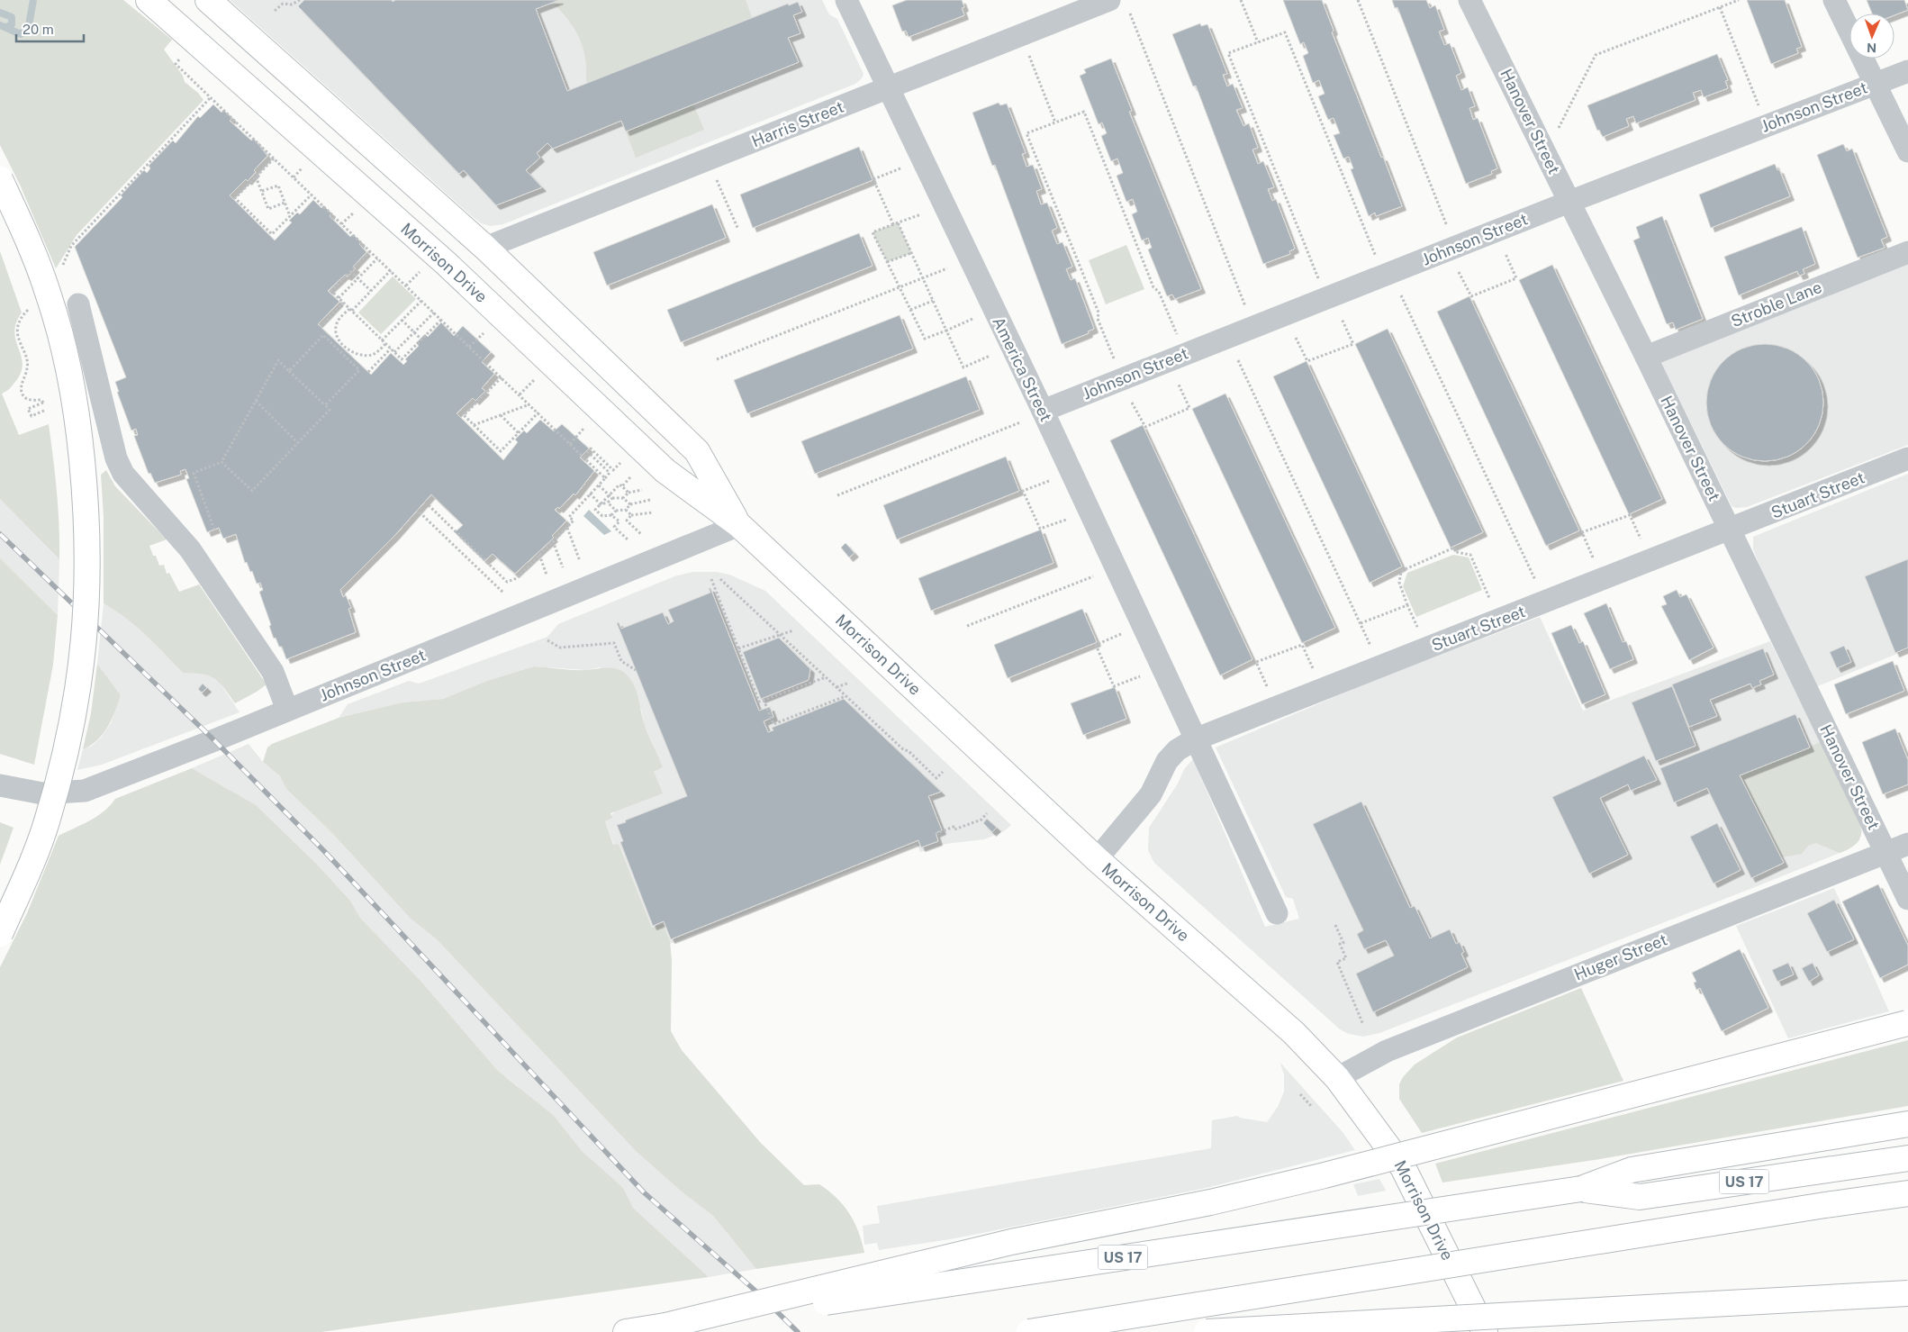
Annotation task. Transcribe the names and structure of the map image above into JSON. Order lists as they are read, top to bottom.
{
  "streets": {
    "main road": ["Morrison Drive", "US 17"],
    "street": [
      "Johnson Street",
      "Hanover Street",
      "Harris Street",
      "Stroble Lane",
      "America Street",
      "Stuart Street",
      "Huger Street"
    ]
  },
  "crossings": [
    ["Johnson Street", "Hanover Street"],
    ["Johnson Street", "Morrison Drive"],
    ["Johnson Street", "America Street"],
    ["Hanover Street", "Stroble Lane"],
    ["Hanover Street", "Stuart Street"],
    ["Hanover Street", "Huger Street"],
    ["Harris Street", "Morrison Drive"],
    ["Harris Street", "America Street"],
    ["Morrison Drive", "Stuart Street"],
    ["Morrison Drive", "Huger Street"],
    ["America Street", "Stuart Street"]
  ],
  "scale_bar": "20 m",
  "north": "bottom"
}
